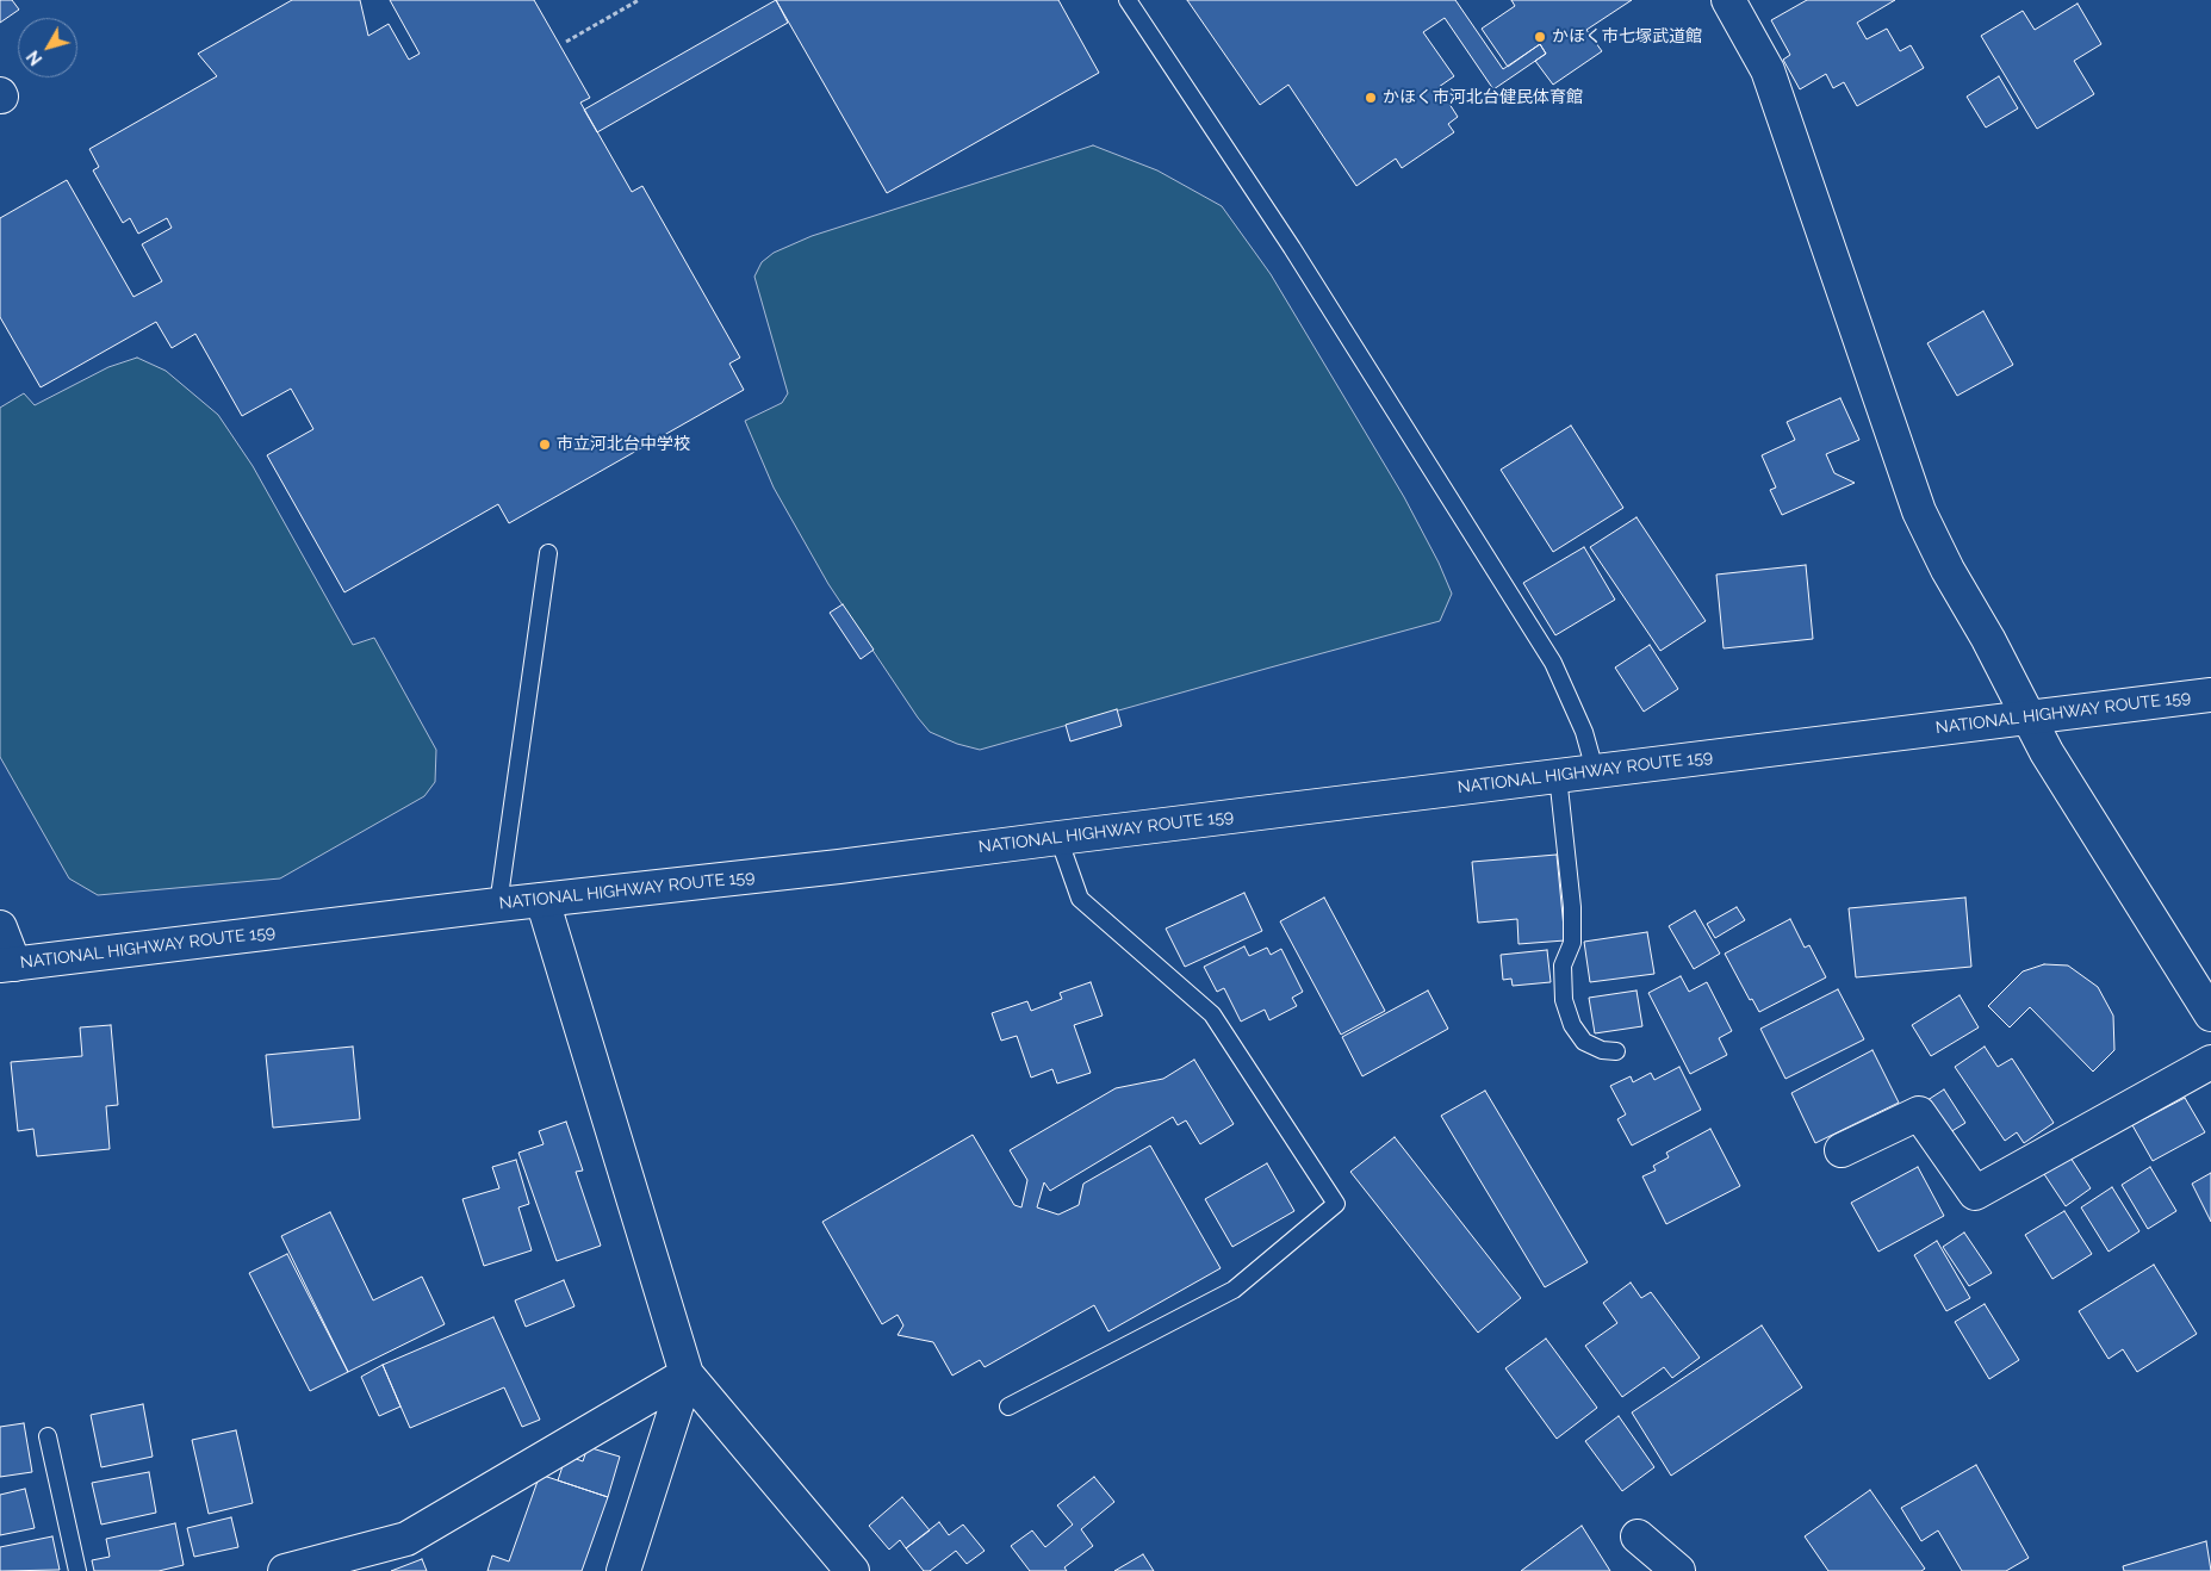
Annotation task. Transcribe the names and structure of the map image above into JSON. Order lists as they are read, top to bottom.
{
  "streets": {
    "main road": ["NATIONAL HIGHWAY ROUTE 159"]
  },
  "places": ["かほく市七塚武道館", "かほく市河北台健民体育館", "市立河北台中学校"],
  "north": "bottom left"
}
